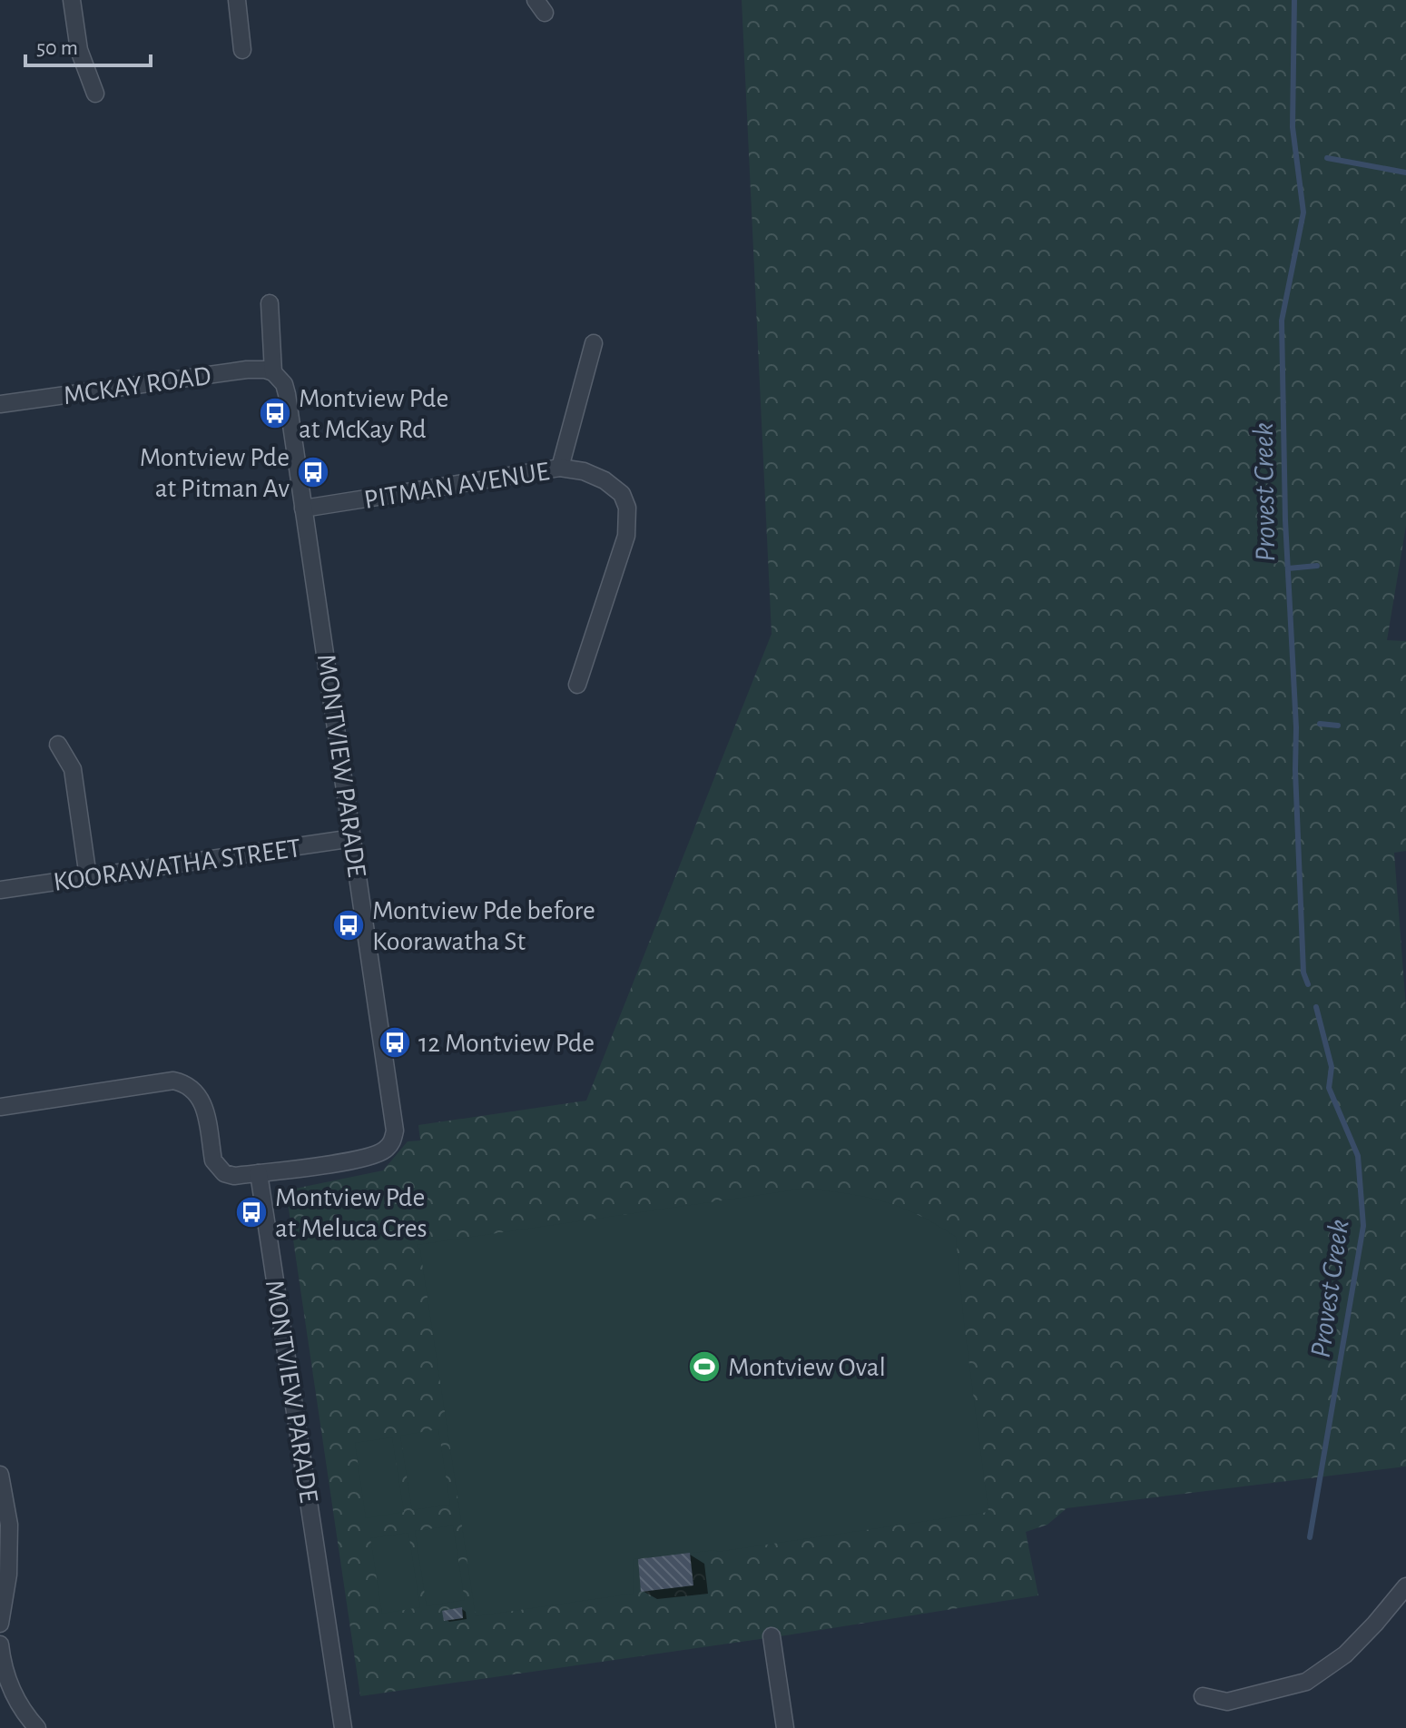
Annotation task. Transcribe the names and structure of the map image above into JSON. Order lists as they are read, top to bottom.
{
  "streets": {
    "street": [
      "MCKAY ROAD",
      "PITMAN AVENUE",
      "MONTVIEW PARADE",
      "KOORAWATHA STREET"
    ]
  },
  "crossings": [
    ["MCKAY ROAD", "MONTVIEW PARADE"],
    ["PITMAN AVENUE", "MONTVIEW PARADE"],
    ["MONTVIEW PARADE", "KOORAWATHA STREET"]
  ],
  "water": ["Provest Creek"],
  "places": {
    "bus stop": [
      "Montview Pde at McKay Rd",
      "Montview Pde at Pitman Av",
      "Montview Pde before Koorawatha St",
      "12 Montview Pde",
      "Montview Pde at Meluca Cres"
    ],
    "sports": ["Montview Oval"]
  },
  "scale_bar": "50 m"
}
